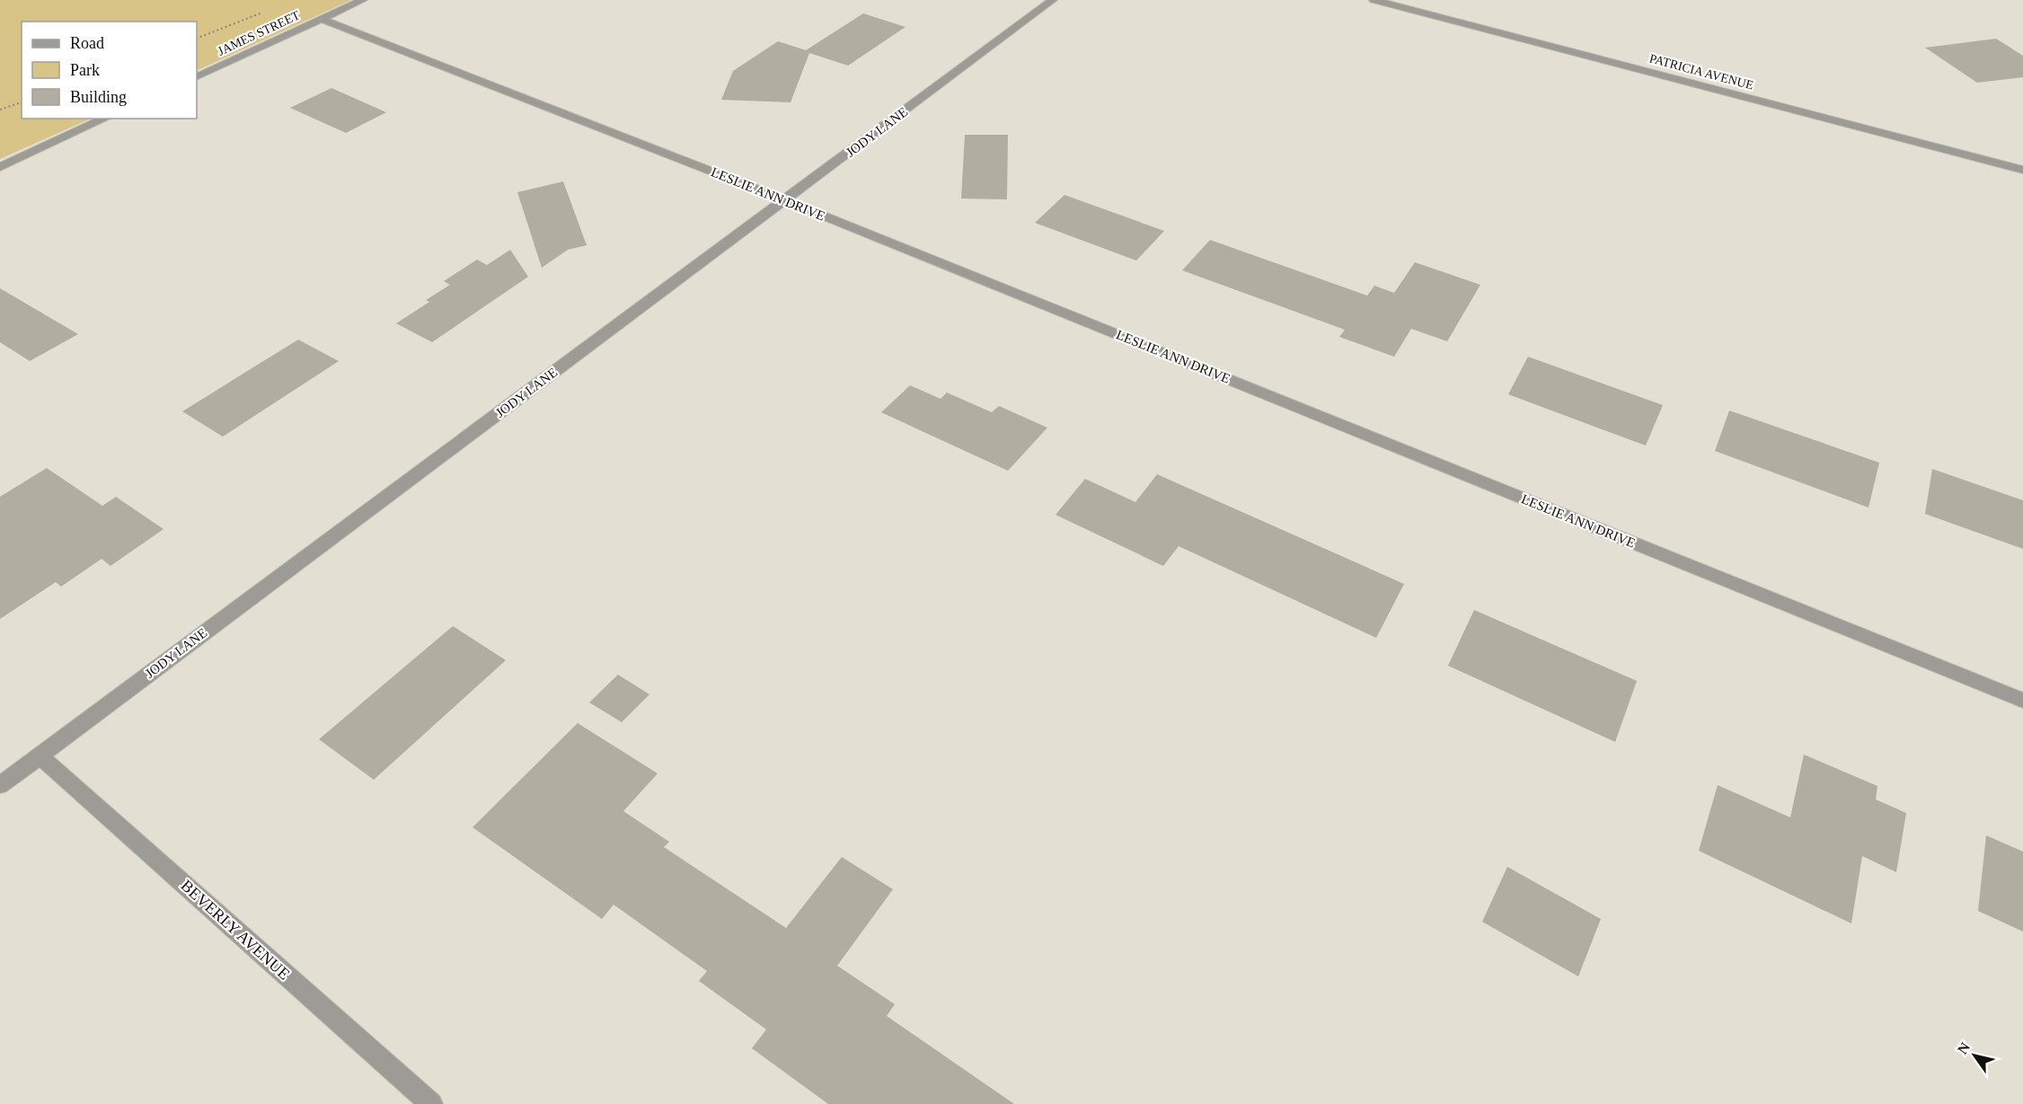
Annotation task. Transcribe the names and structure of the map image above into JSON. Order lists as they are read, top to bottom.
{
  "streets": {
    "street": [
      "JAMES STREET",
      "PATRICIA AVENUE",
      "JODY LANE",
      "LESLIE ANN DRIVE",
      "BEVERLY AVENUE"
    ]
  },
  "crossings": [
    ["JAMES STREET", "LESLIE ANN DRIVE"],
    ["JODY LANE", "LESLIE ANN DRIVE"],
    ["JODY LANE", "BEVERLY AVENUE"]
  ],
  "legend": ["Road", "Park", "Building"],
  "north": "top left"
}
